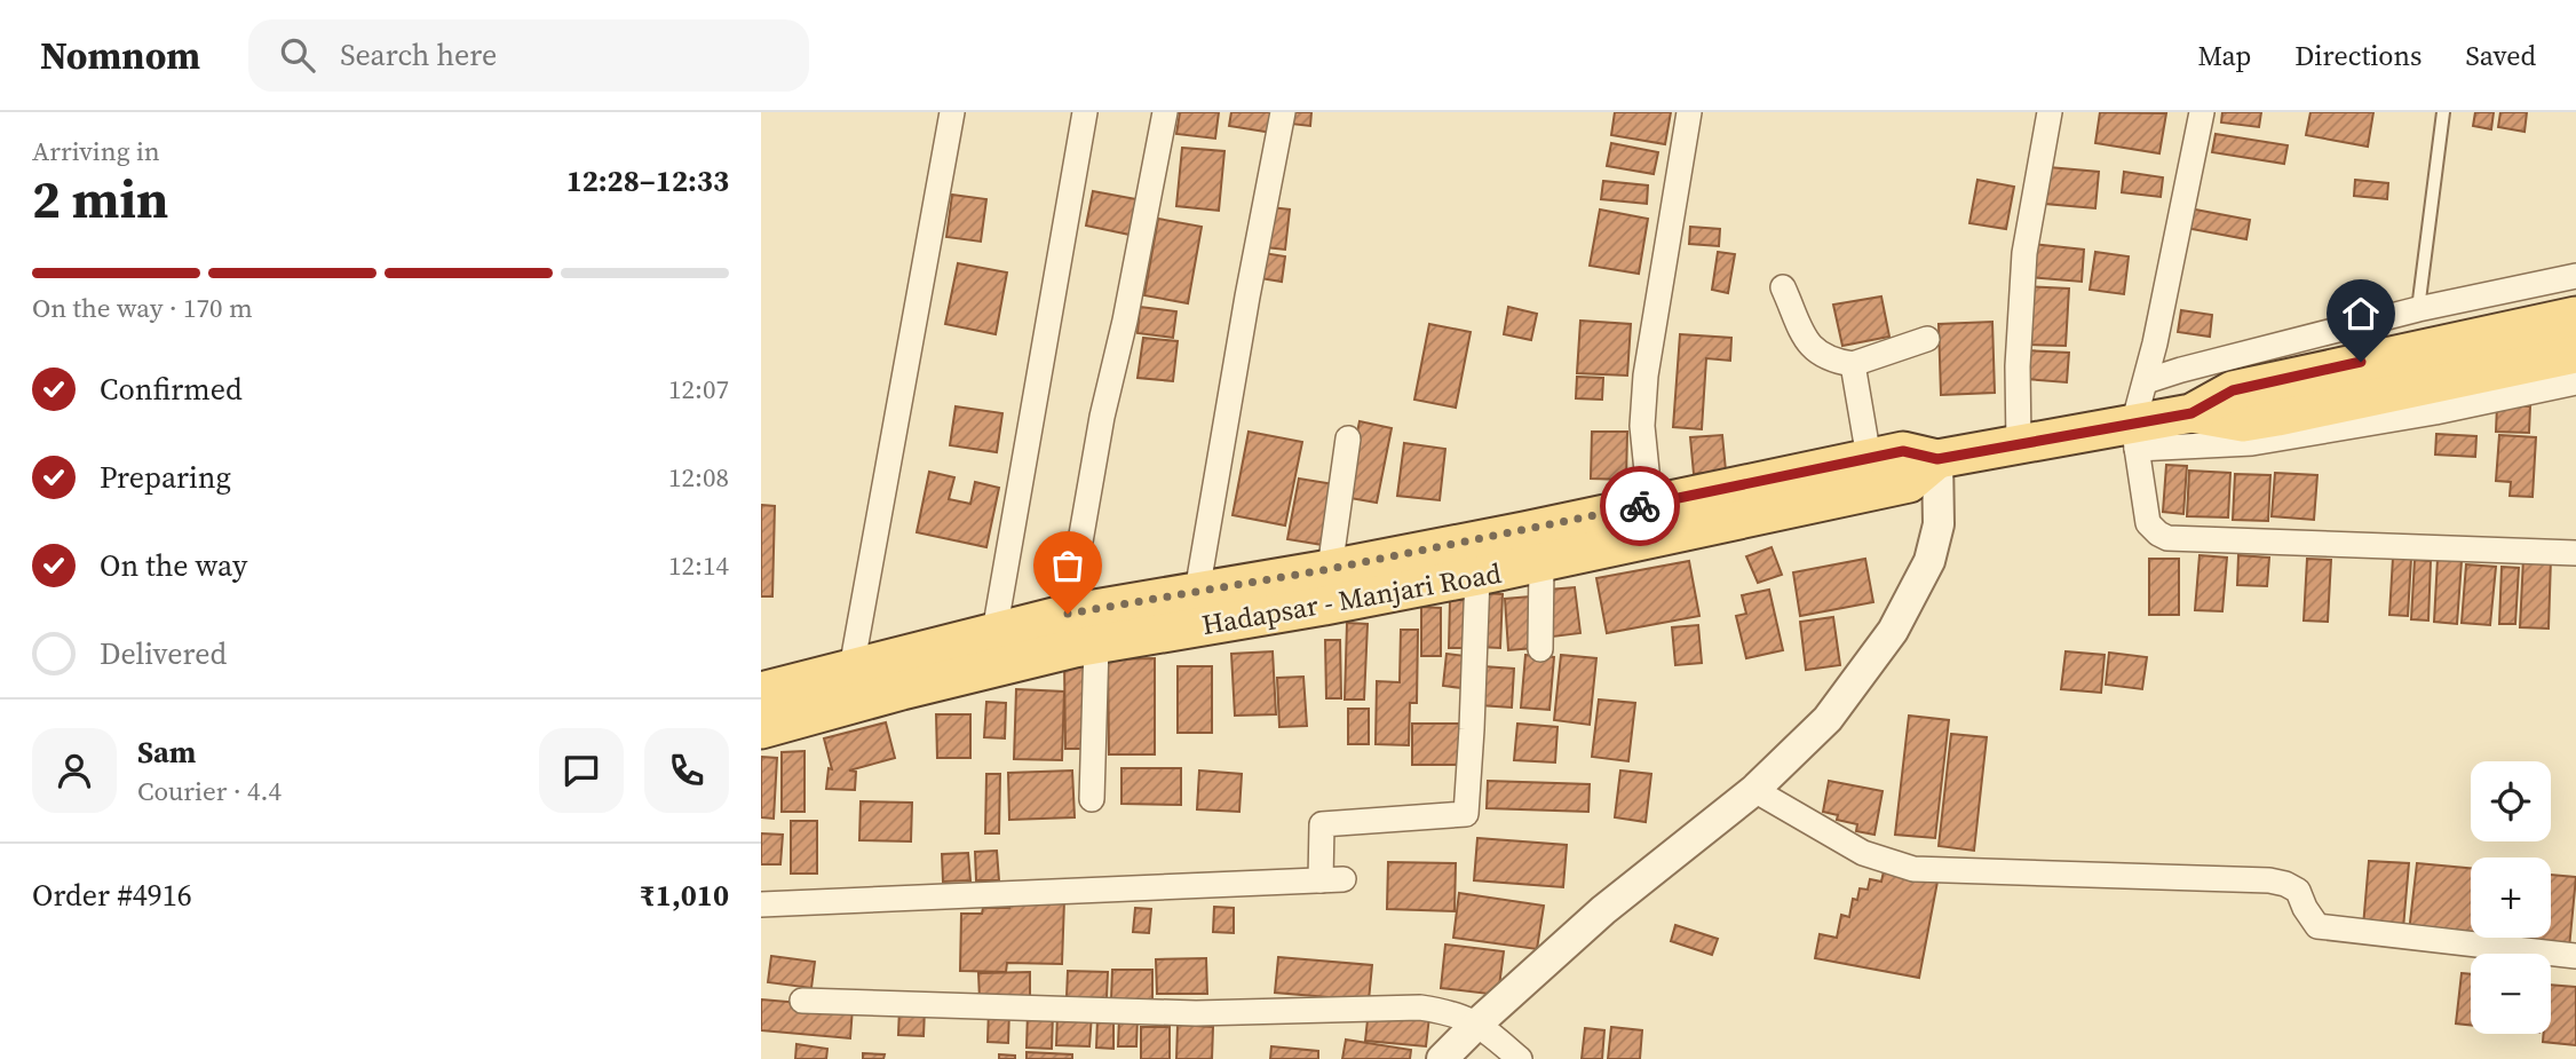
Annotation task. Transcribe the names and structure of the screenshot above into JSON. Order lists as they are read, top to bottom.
{
  "streets": {
    "main road": ["Hadapsar - Manjari Road"]
  },
  "page": {
    "header": "Nomnom",
    "search": "Search here",
    "nav": ["Map", "Directions", "Saved"],
    "heading": ["2 min", "Arriving in", "12:28–12:33"],
    "panel": [
      "Sam",
      "Courier · 4.4",
      "Order #4916",
      "₹1,010"
    ],
    "bar": "On the way · 170 m",
    "list": [
      ["Confirmed", "12:07"],
      ["Preparing", "12:08"],
      ["On the way", "12:14"],
      "Delivered"
    ],
    "map_buttons": ["+", "−"]
  }
}
